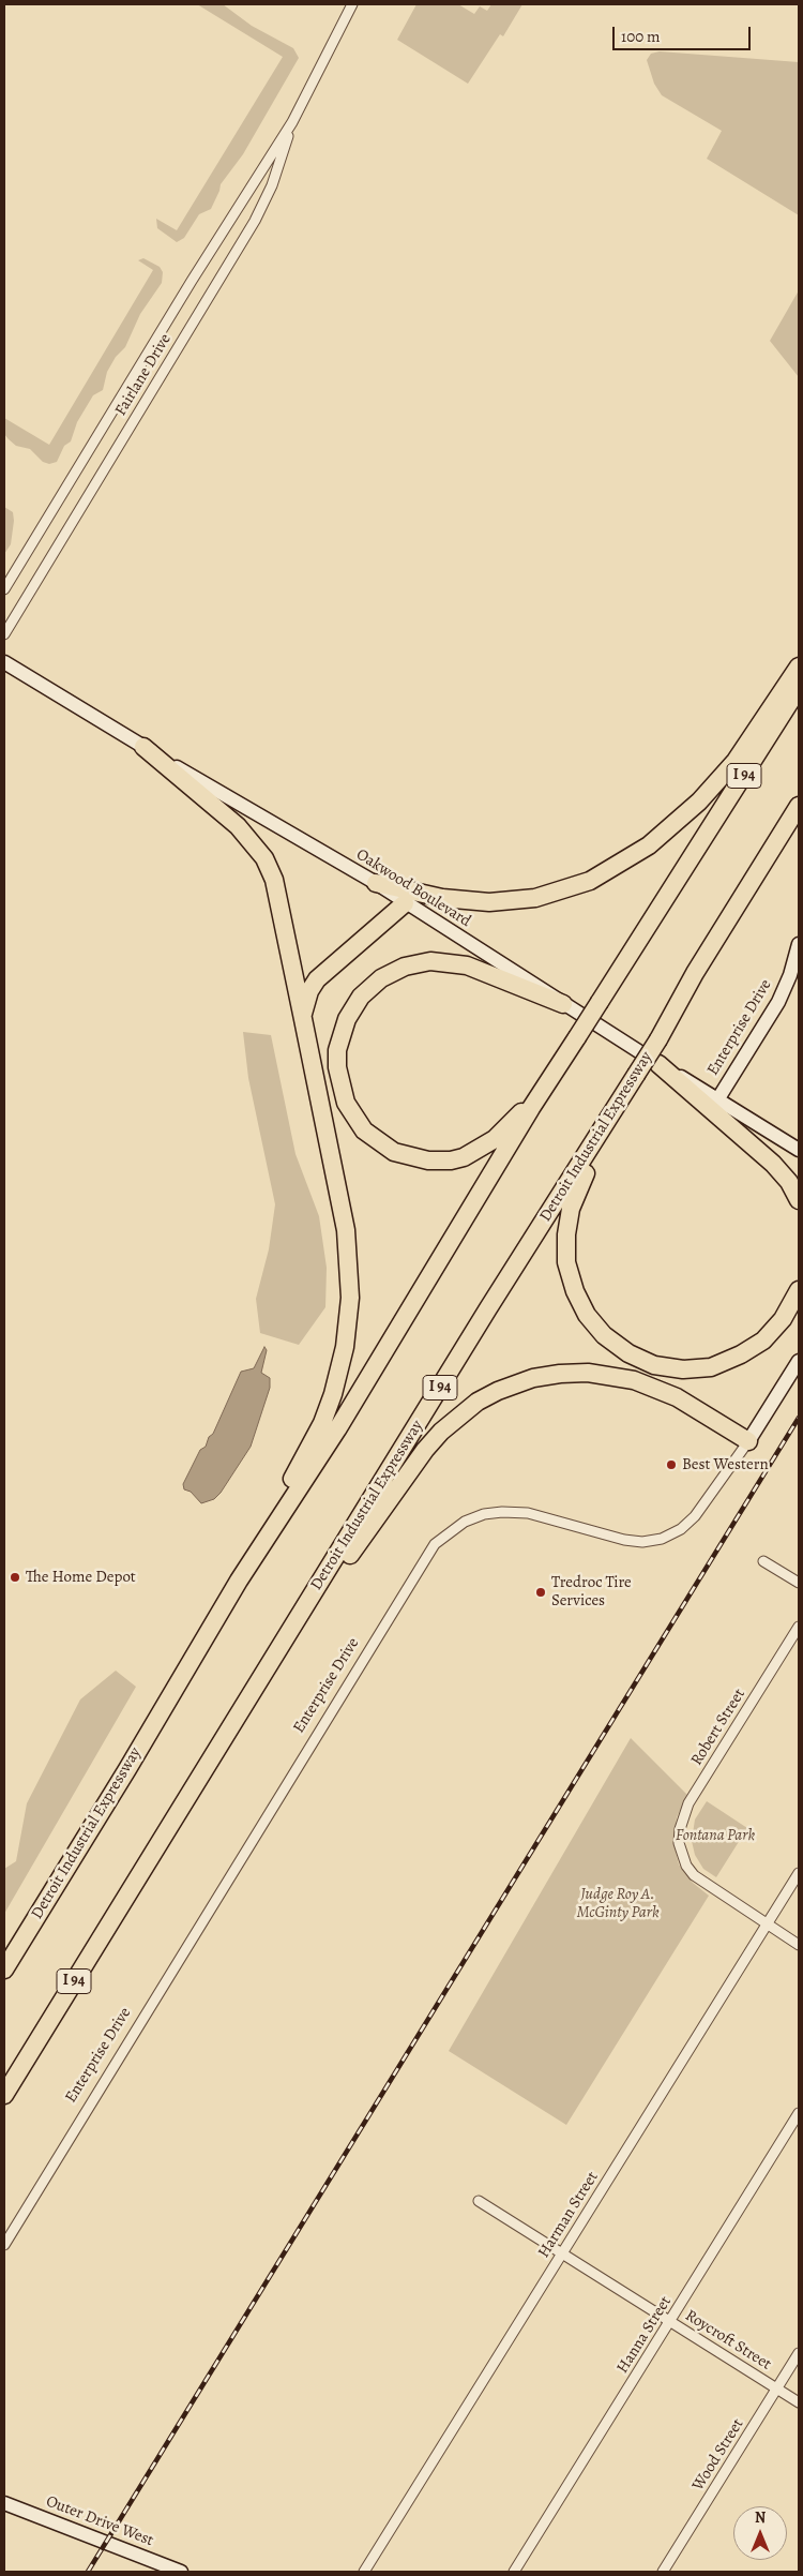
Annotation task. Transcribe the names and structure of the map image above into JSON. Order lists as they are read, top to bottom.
{
  "streets": {
    "highway": ["I 94", "Detroit Industrial Expressway"],
    "main road": ["Oakwood Boulevard", "Enterprise Drive", "Outer Drive West"],
    "street": [
      "Fairlane Drive",
      "Robert Street",
      "Harman Street",
      "Hanna Street",
      "Roycroft Street",
      "Wood Street"
    ]
  },
  "crossings": [
    ["Oakwood Boulevard", "Enterprise Drive"],
    ["Robert Street", "Harman Street"],
    ["Harman Street", "Roycroft Street"],
    ["Hanna Street", "Roycroft Street"],
    ["Roycroft Street", "Wood Street"]
  ],
  "parks": ["Fontana Park", "Judge Roy A. McGinty Park"],
  "places": ["Best Western", "The Home Depot", "Tredroc Tire Services"],
  "scale_bar": "100 m",
  "north": "top"
}
